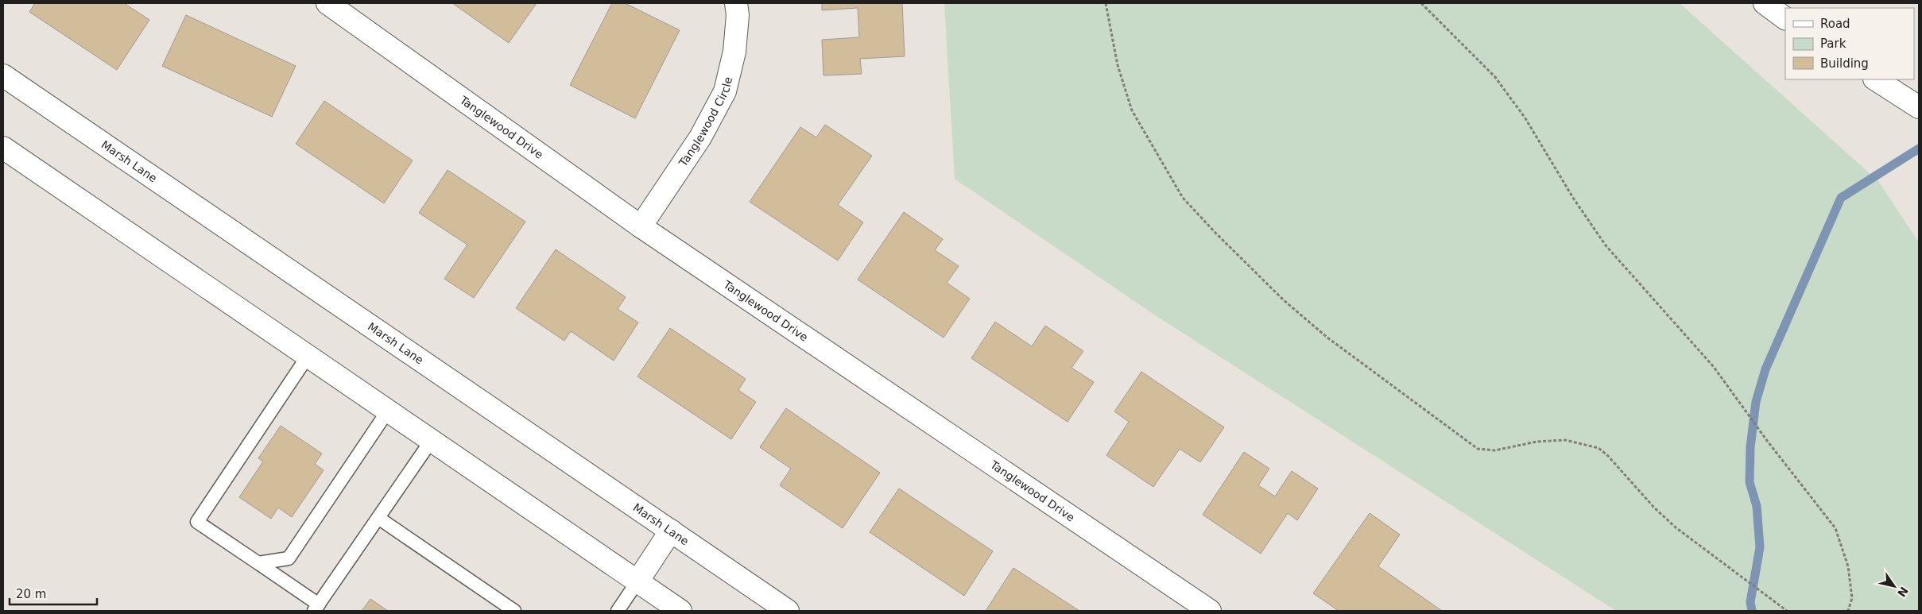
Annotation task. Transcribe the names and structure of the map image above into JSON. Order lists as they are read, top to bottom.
{
  "streets": {
    "main road": ["Tanglewood Circle", "Tanglewood Drive", "Marsh Lane"]
  },
  "crossings": [
    ["Tanglewood Circle", "Tanglewood Drive"]
  ],
  "legend": ["Road", "Park", "Building"],
  "scale_bar": "20 m",
  "north": "bottom right"
}
